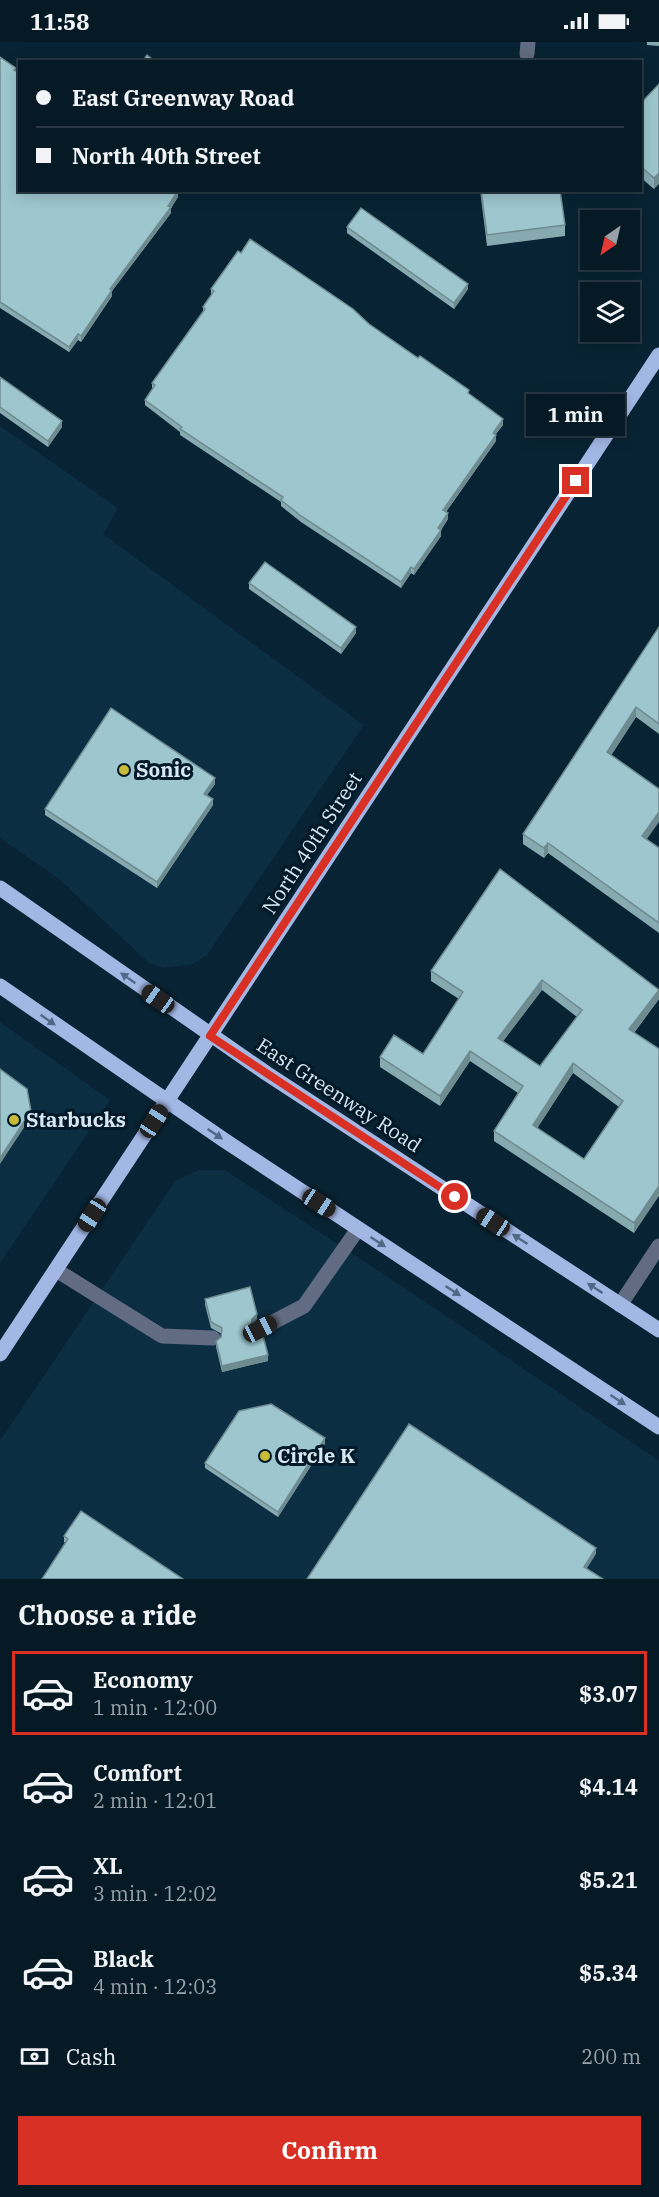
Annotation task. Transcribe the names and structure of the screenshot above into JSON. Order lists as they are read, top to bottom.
{
  "streets": {
    "main road": ["North 40th Street", "East Greenway Road"]
  },
  "crossings": [
    ["North 40th Street", "East Greenway Road"]
  ],
  "places": ["Sonic", "Starbucks", "Circle K"],
  "north": "bottom left",
  "page": {
    "status": "11:58",
    "banner": ["East Greenway Road", "North 40th Street"],
    "bubble": "1 min",
    "heading": "Choose a ride",
    "list": [
      {
        "name": "Economy",
        "note": "1 min · 12:00",
        "value": "$3.07"
      },
      {
        "name": "Comfort",
        "note": "2 min · 12:01",
        "value": "$4.14"
      },
      {
        "name": "XL",
        "note": "3 min · 12:02",
        "value": "$5.21"
      },
      {
        "name": "Black",
        "note": "4 min · 12:03",
        "value": "$5.34"
      }
    ],
    "pay": ["Cash", "200 m"],
    "buttons": "Confirm"
  }
}
